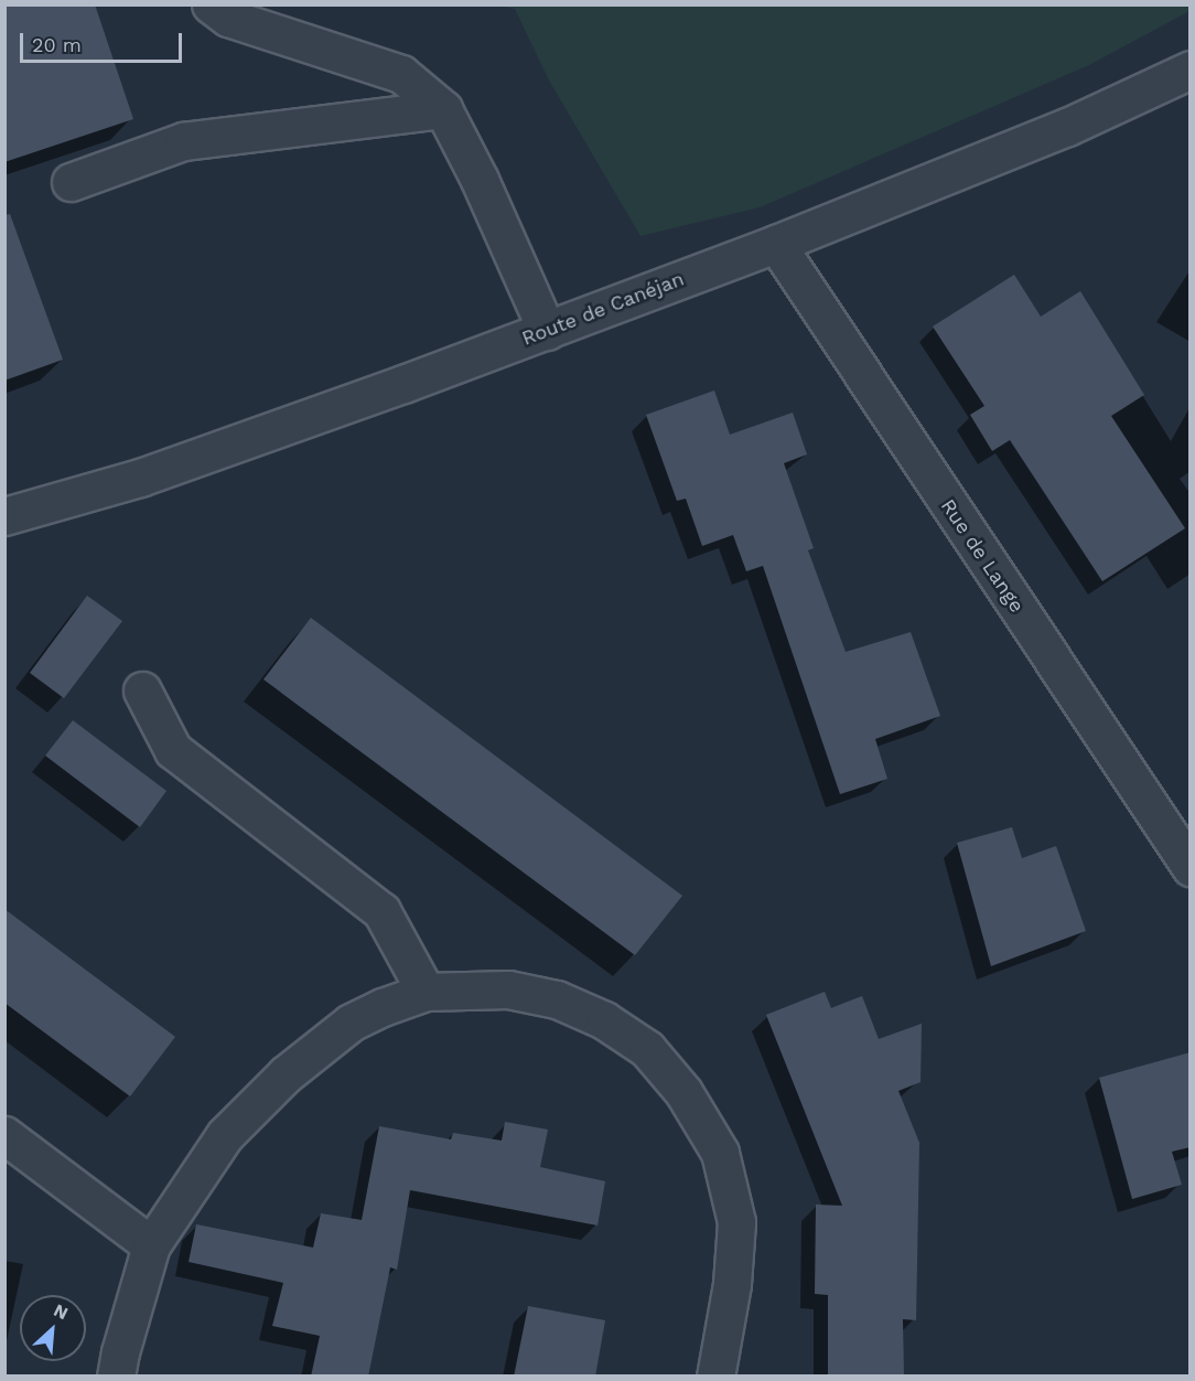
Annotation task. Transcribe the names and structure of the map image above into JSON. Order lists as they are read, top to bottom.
{
  "streets": {
    "street": ["Route de Canéjan", "Rue de Lange"]
  },
  "crossings": [
    ["Route de Canéjan", "Rue de Lange"]
  ],
  "scale_bar": "20 m",
  "north": "top right"
}
